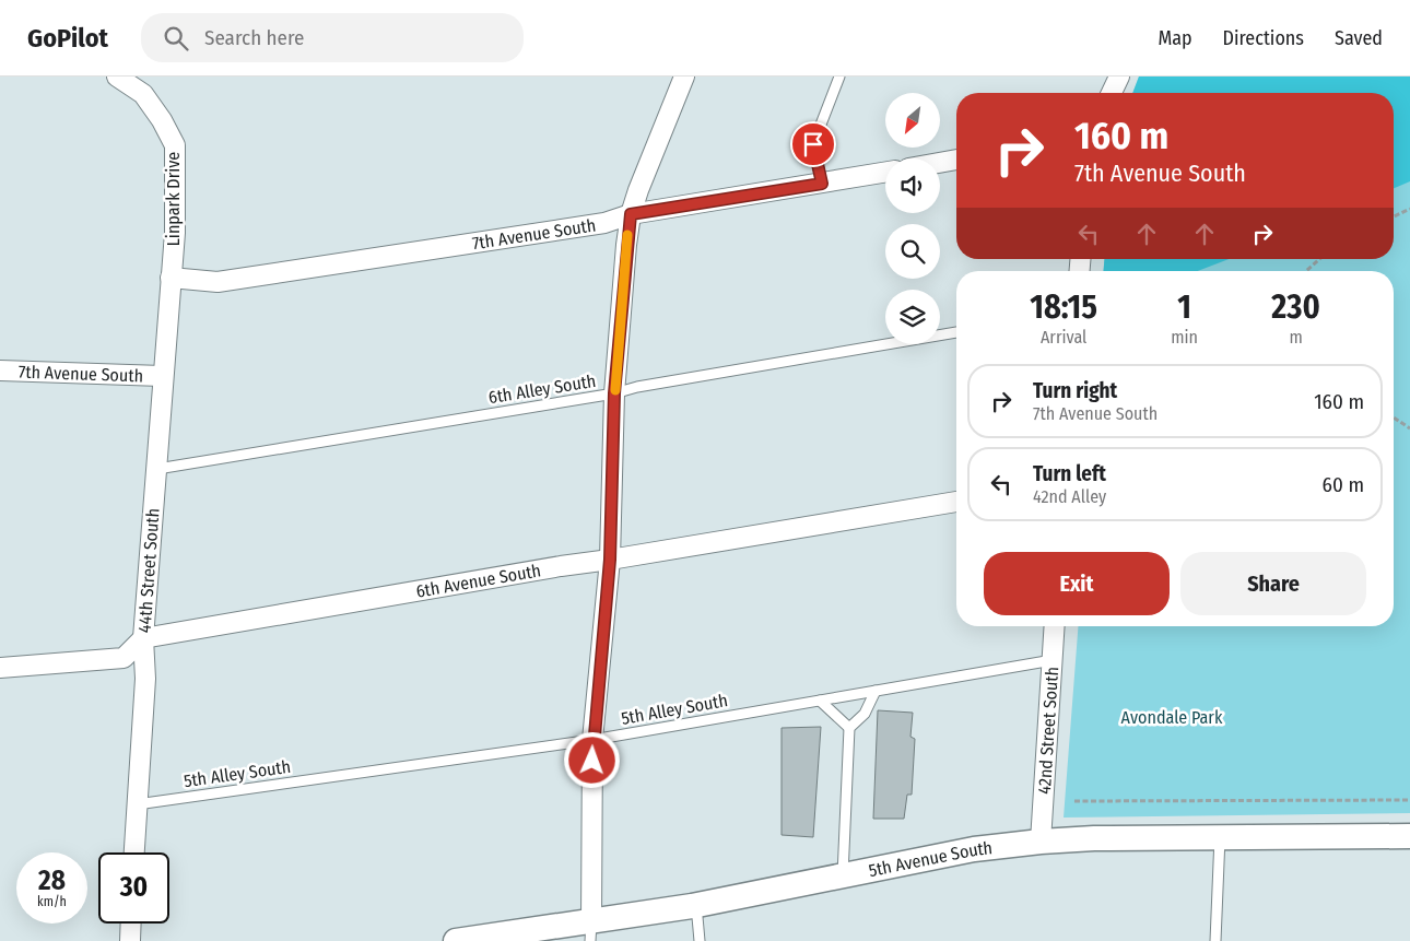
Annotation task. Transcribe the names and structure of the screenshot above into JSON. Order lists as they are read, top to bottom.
{
  "streets": {
    "street": [
      "Linpark Drive",
      "7th Avenue South",
      "44th Street South",
      "6th Avenue South",
      "42nd Street South",
      "5th Avenue South"
    ],
    "lane": ["6th Alley South", "5th Alley South"]
  },
  "crossings": [
    ["Linpark Drive", "7th Avenue South"],
    ["Linpark Drive", "44th Street South"],
    ["7th Avenue South", "44th Street South"],
    ["6th Alley South", "44th Street South"],
    ["44th Street South", "6th Avenue South"],
    ["44th Street South", "5th Alley South"],
    ["5th Alley South", "42nd Street South"],
    ["42nd Street South", "5th Avenue South"]
  ],
  "parks": ["Avondale Park"],
  "north": "bottom left",
  "page": {
    "header": "GoPilot",
    "search": "Search here",
    "nav": ["Map", "Directions", "Saved"],
    "turn": ["160 m", "7th Avenue South"],
    "eta": [
      "18:15",
      "Arrival",
      "1",
      "min",
      "230",
      "m"
    ],
    "list": [
      {
        "name": "Turn right",
        "note": "7th Avenue South",
        "value": "160 m"
      },
      {
        "name": "Turn left",
        "note": "42nd Alley",
        "value": "60 m"
      }
    ],
    "buttons": ["Exit", "Share"],
    "speed": "28 km/h",
    "limit": "30"
  }
}
